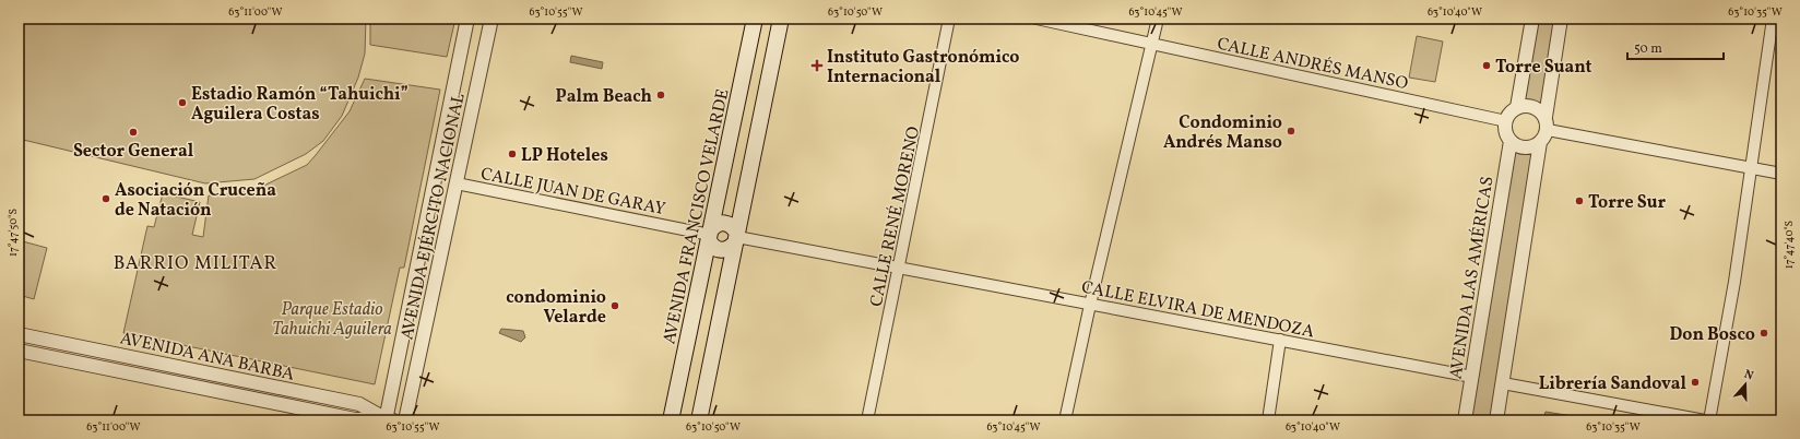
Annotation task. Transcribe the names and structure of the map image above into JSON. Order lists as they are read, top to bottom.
{
  "streets": {
    "main road": ["AVENIDA FRANCISCO VELARDE"],
    "street": [
      "CALLE ANDRÉS MANSO",
      "CALLE JUAN DE GARAY",
      "AVENIDA EJÉRCITO NACIONAL",
      "CALLE RENÉ MORENO",
      "AVENIDA LAS AMÉRICAS",
      "CALLE ELVIRA DE MENDOZA",
      "AVENIDA ANA BARBA"
    ]
  },
  "crossings": [
    ["CALLE ANDRÉS MANSO", "AVENIDA LAS AMÉRICAS"],
    ["CALLE JUAN DE GARAY", "AVENIDA EJÉRCITO NACIONAL"],
    ["CALLE JUAN DE GARAY", "AVENIDA FRANCISCO VELARDE"],
    ["CALLE JUAN DE GARAY", "CALLE ELVIRA DE MENDOZA"],
    ["AVENIDA EJÉRCITO NACIONAL", "AVENIDA ANA BARBA"],
    ["AVENIDA FRANCISCO VELARDE", "CALLE ELVIRA DE MENDOZA"],
    ["CALLE RENÉ MORENO", "CALLE ELVIRA DE MENDOZA"],
    ["AVENIDA LAS AMÉRICAS", "CALLE ELVIRA DE MENDOZA"]
  ],
  "districts": ["BARRIO MILITAR"],
  "parks": ["Parque Estadio Tahuichi Aguilera"],
  "places": {
    "health": ["Instituto Gastronómico Internacional"],
    "other": [
      "Torre Suant",
      "Palm Beach",
      "Estadio Ramón “Tahuichi” Aguilera Costas",
      "Condominio Andrés Manso",
      "Sector General",
      "LP Hoteles",
      "Asociación Cruceña de Natación",
      "Torre Sur",
      "condominio Velarde",
      "Don Bosco",
      "Librería Sandoval"
    ]
  },
  "scale_bar": "50 m",
  "north": "top",
  "coordinates": [
    "63°11'00\"W",
    "63°10'55\"W",
    "63°10'50\"W",
    "63°10'45\"W",
    "63°10'40\"W",
    "63°10'35\"W",
    "17°47'50\"S",
    "17°47'40\"S"
  ]
}
